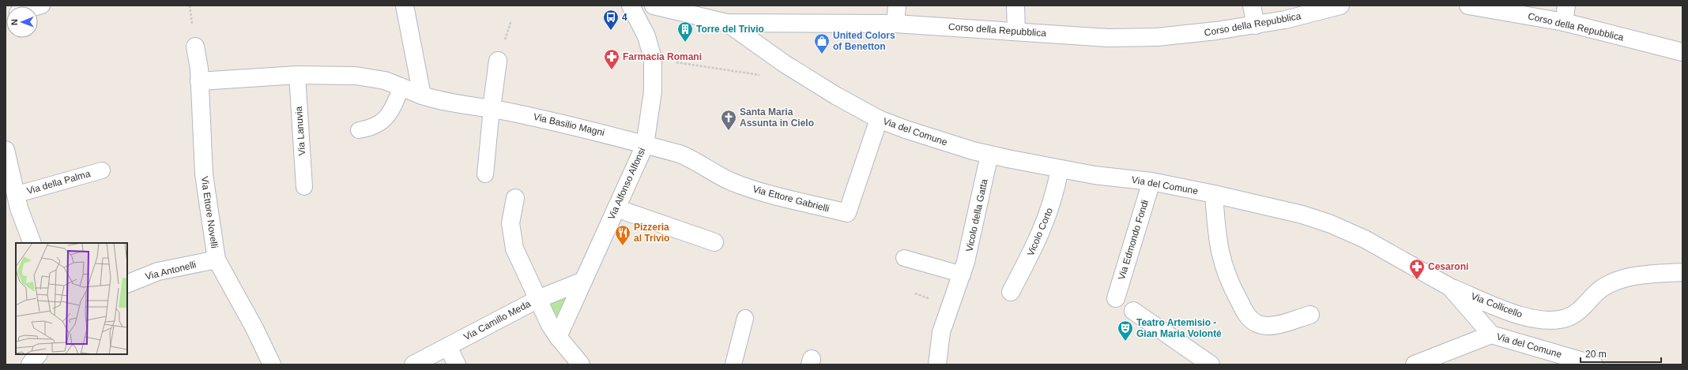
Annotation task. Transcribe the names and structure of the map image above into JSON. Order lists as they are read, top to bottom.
{
  "streets": {
    "street": [
      "Corso della Repubblica",
      "Via Basilio Magni",
      "Via del Comune",
      "Via della Palma",
      "Via Alfonso Alfonsi",
      "Via Ettore Gabrielli",
      "Via Ettore Novelli",
      "Vicolo della Gatta",
      "Vicolo Corto",
      "Via Edmondo Fondi",
      "Via Antonelli",
      "Via Collicello",
      "Via Camillo Meda"
    ],
    "lane": ["Via Lanuvia"]
  },
  "crossings": [
    ["Corso della Repubblica", "Via del Comune"],
    ["Via Basilio Magni", "Via Lanuvia"],
    ["Via Basilio Magni", "Via Alfonso Alfonsi"],
    ["Via Basilio Magni", "Via Ettore Gabrielli"],
    ["Via del Comune", "Via Ettore Gabrielli"],
    ["Via del Comune", "Vicolo della Gatta"],
    ["Via del Comune", "Vicolo Corto"],
    ["Via del Comune", "Via Edmondo Fondi"],
    ["Via del Comune", "Via Collicello"],
    ["Via Alfonso Alfonsi", "Via Ettore Gabrielli"],
    ["Via Alfonso Alfonsi", "Via Camillo Meda"],
    ["Via Ettore Novelli", "Via Antonelli"]
  ],
  "places": {
    "bus stop": ["4"],
    "building": ["Torre del Trivio"],
    "shop": ["United Colors of Benetton"],
    "pharmacy": ["Farmacia Romani", "Cesaroni"],
    "church": ["Santa Maria Assunta in Cielo"],
    "restaurant": ["Pizzeria al Trivio"],
    "theatre": ["Teatro Artemisio - Gian Maria Volonté"]
  },
  "scale_bar": "20 m",
  "north": "left"
}
